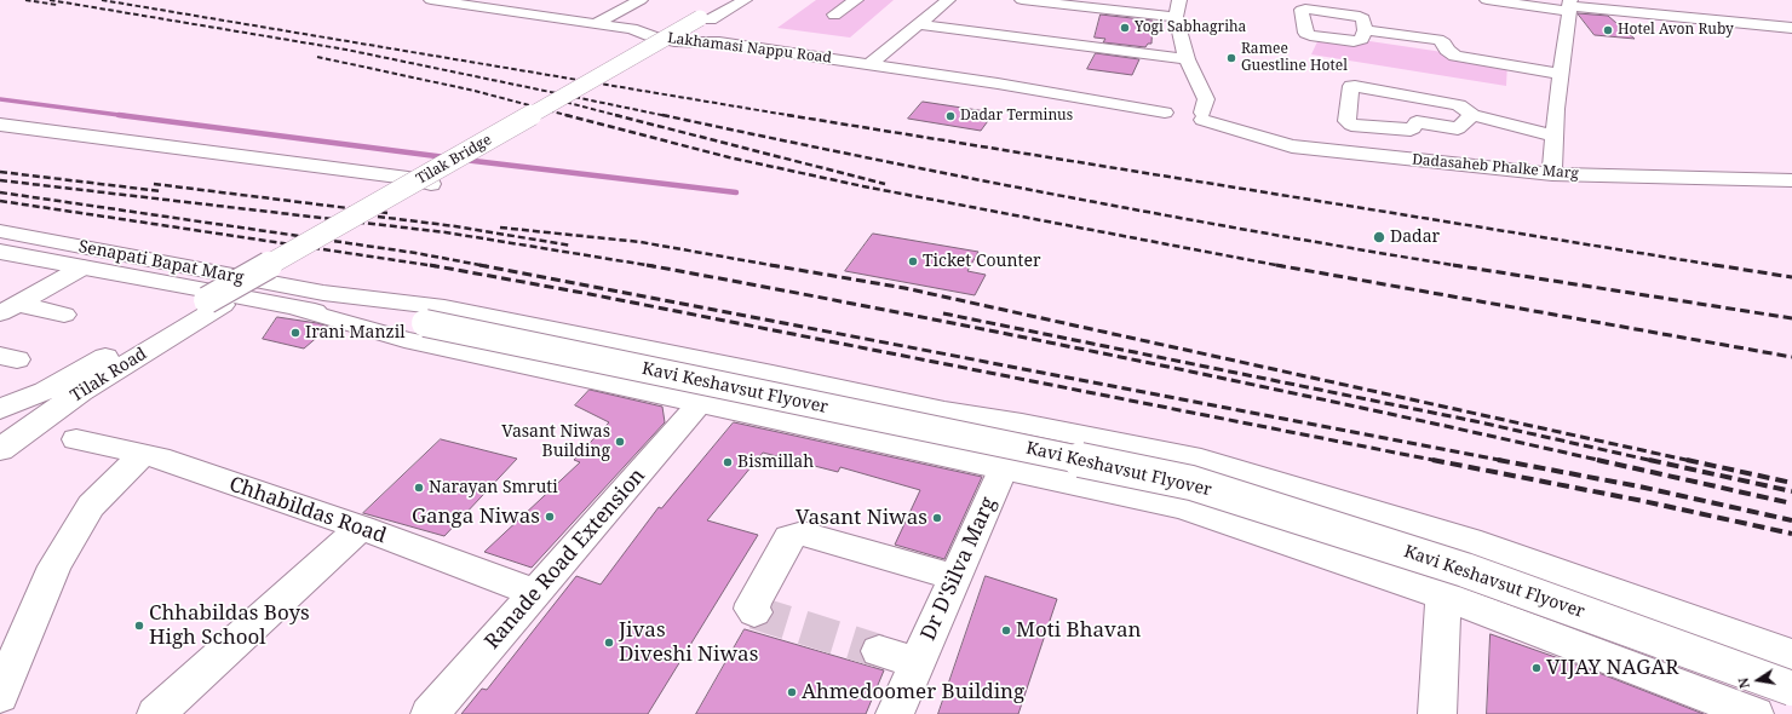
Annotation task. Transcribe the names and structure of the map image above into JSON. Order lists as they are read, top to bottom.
{
  "streets": {
    "street": [
      "Lakhamasi Nappu Road",
      "Tilak Bridge",
      "Dadasaheb Phalke Marg",
      "Senapati Bapat Marg",
      "Tilak Road",
      "Kavi Keshavsut Flyover",
      "Chhabildas Road",
      "Ranade Road Extension",
      "Dr D'Silva Marg"
    ]
  },
  "crossings": [
    ["Lakhamasi Nappu Road", "Dadasaheb Phalke Marg"],
    ["Tilak Bridge", "Tilak Road"],
    ["Senapati Bapat Marg", "Kavi Keshavsut Flyover"],
    ["Chhabildas Road", "Ranade Road Extension"]
  ],
  "places": [
    "Yogi Sabhagriha",
    "Hotel Avon Ruby",
    "Ramee Guestline Hotel",
    "Dadar Terminus",
    "Dadar",
    "Ticket Counter",
    "Irani Manzil",
    "Vasant Niwas Building",
    "Bismillah",
    "Narayan Smruti",
    "Ganga Niwas",
    "Vasant Niwas",
    "Chhabildas Boys High School",
    "Moti Bhavan",
    "Jivas Diveshi Niwas",
    "VIJAY NAGAR",
    "Ahmedoomer Building"
  ],
  "north": "left"
}
